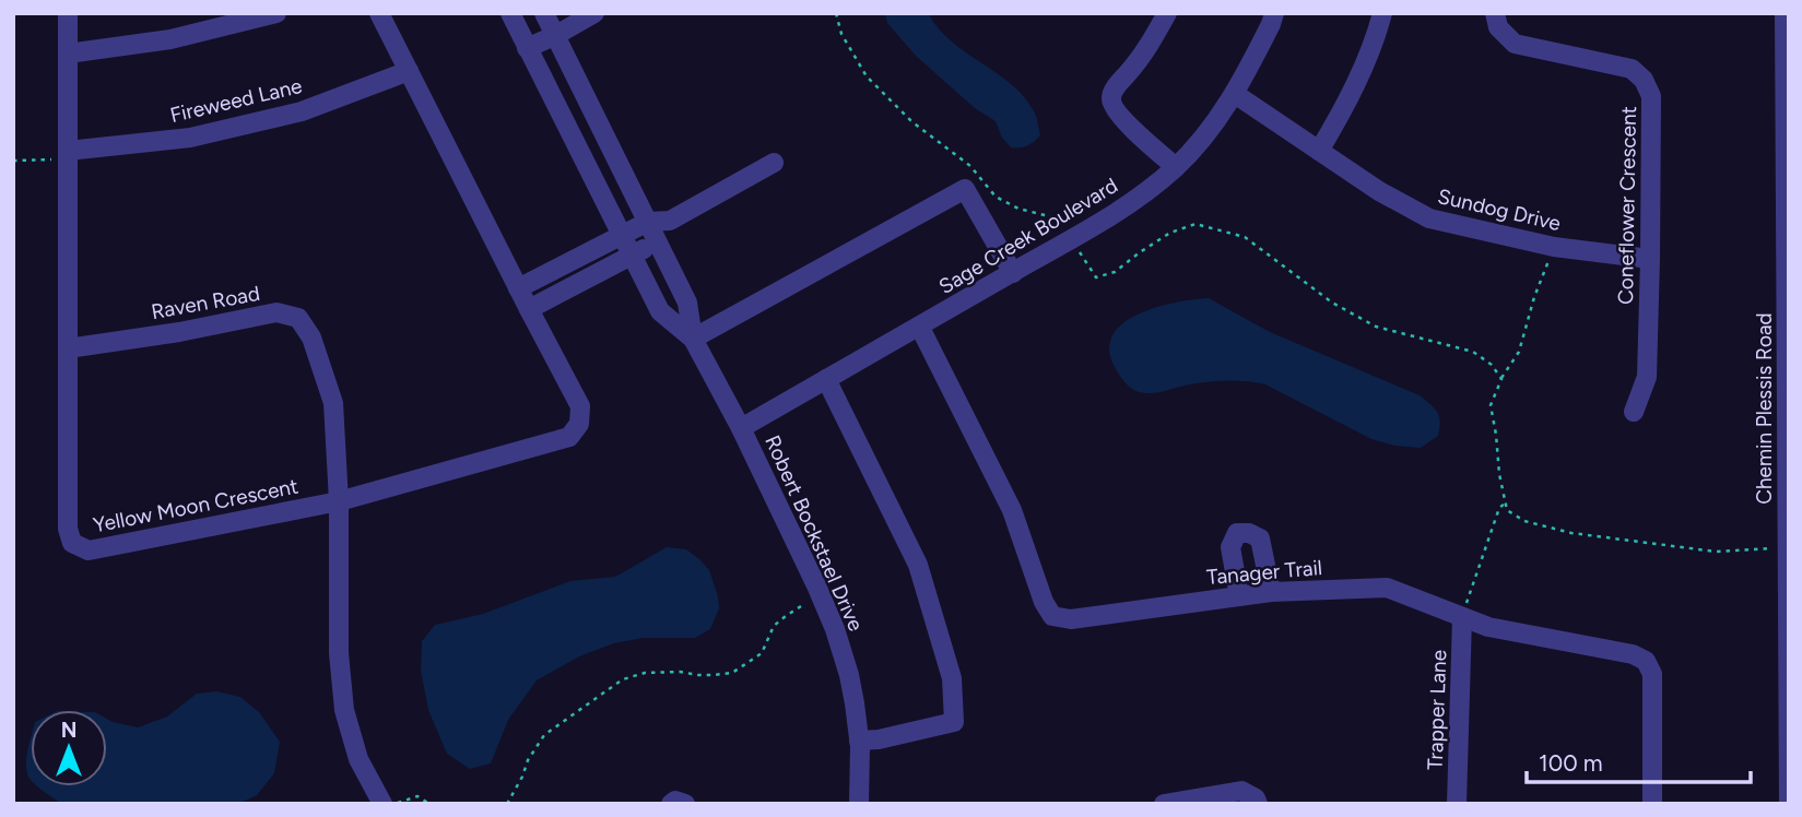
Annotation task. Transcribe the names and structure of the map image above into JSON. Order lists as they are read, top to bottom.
{
  "streets": {
    "street": [
      "Fireweed Lane",
      "Coneflower Crescent",
      "Sundog Drive",
      "Sage Creek Boulevard",
      "Raven Road",
      "Chemin Plessis Road",
      "Yellow Moon Crescent",
      "Robert Bockstael Drive",
      "Tanager Trail",
      "Trapper Lane"
    ]
  },
  "crossings": [
    ["Fireweed Lane", "Yellow Moon Crescent"],
    ["Coneflower Crescent", "Sundog Drive"],
    ["Sundog Drive", "Sage Creek Boulevard"],
    ["Sage Creek Boulevard", "Robert Bockstael Drive"],
    ["Sage Creek Boulevard", "Tanager Trail"],
    ["Raven Road", "Yellow Moon Crescent"],
    ["Tanager Trail", "Trapper Lane"]
  ],
  "scale_bar": "100 m",
  "north": "top"
}
